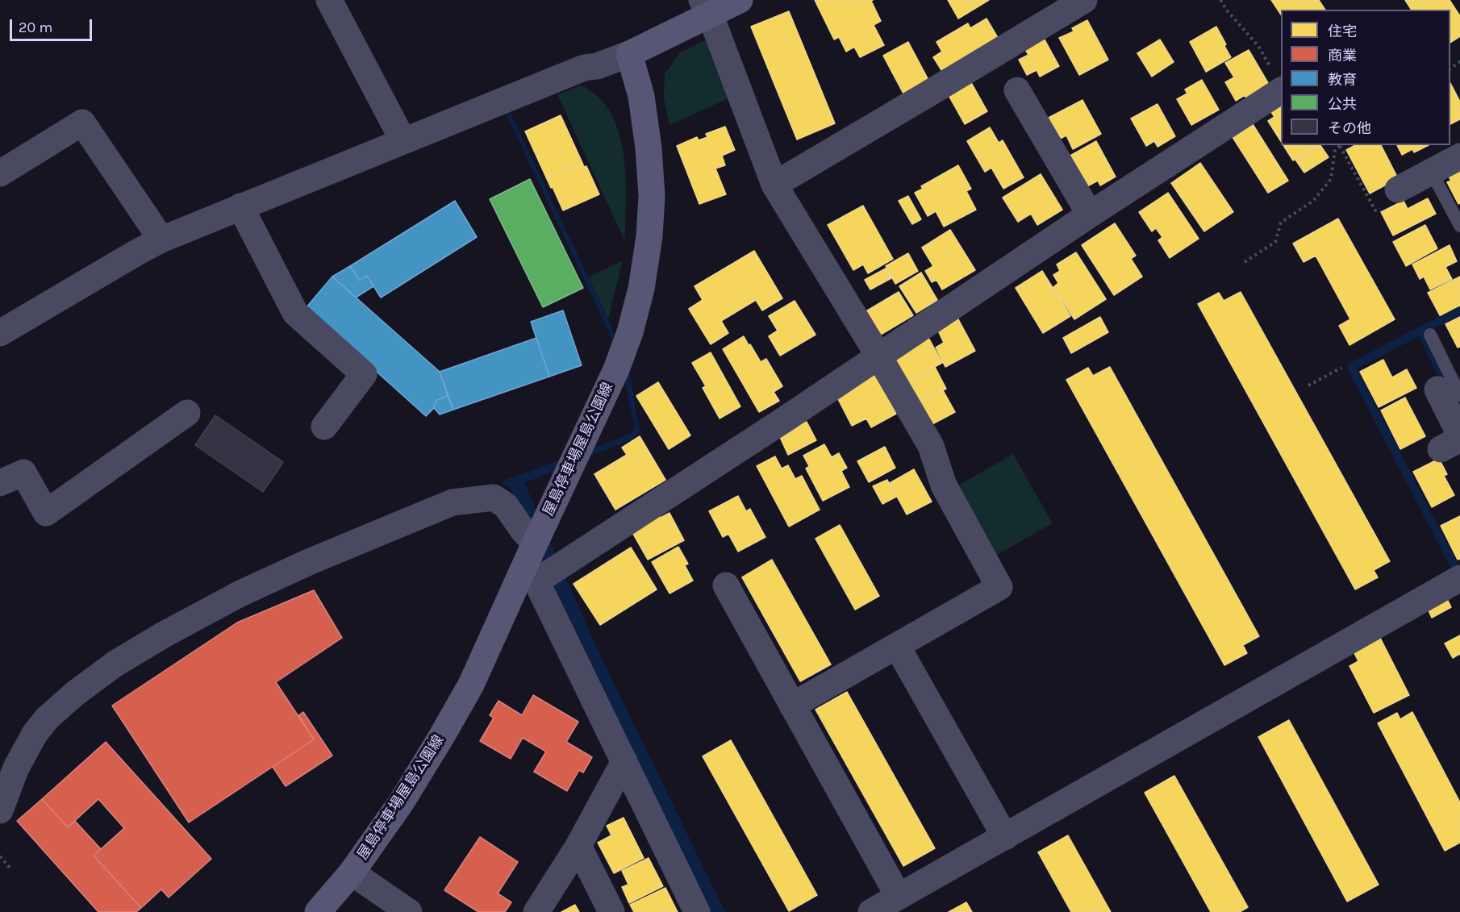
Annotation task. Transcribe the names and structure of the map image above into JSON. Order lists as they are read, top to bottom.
{
  "streets": {
    "main road": ["屋島停車場屋島公園線"]
  },
  "legend": [
    "住宅",
    "商業",
    "教育",
    "公共",
    "その他"
  ],
  "scale_bar": "20 m"
}
